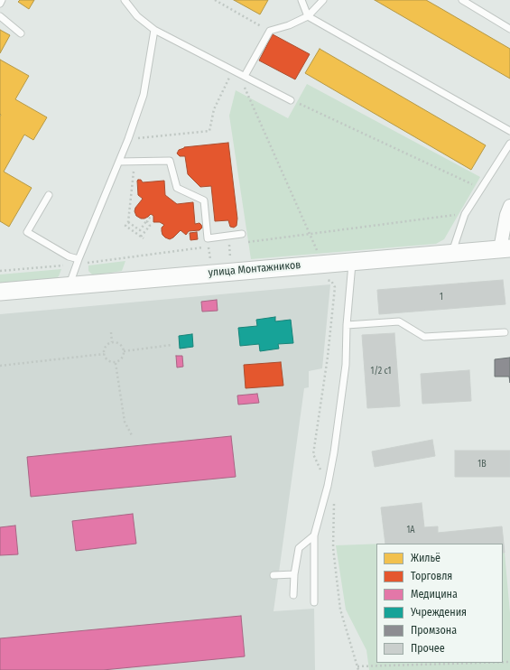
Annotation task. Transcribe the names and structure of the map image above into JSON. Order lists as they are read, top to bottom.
{
  "streets": {
    "main road": ["улица Монтажников"]
  },
  "house_numbers": [
    "1",
    "1/2 с1",
    "1В",
    "1А"
  ],
  "legend": [
    "Жильё",
    "Торговля",
    "Медицина",
    "Учреждения",
    "Промзона",
    "Прочее"
  ]
}
